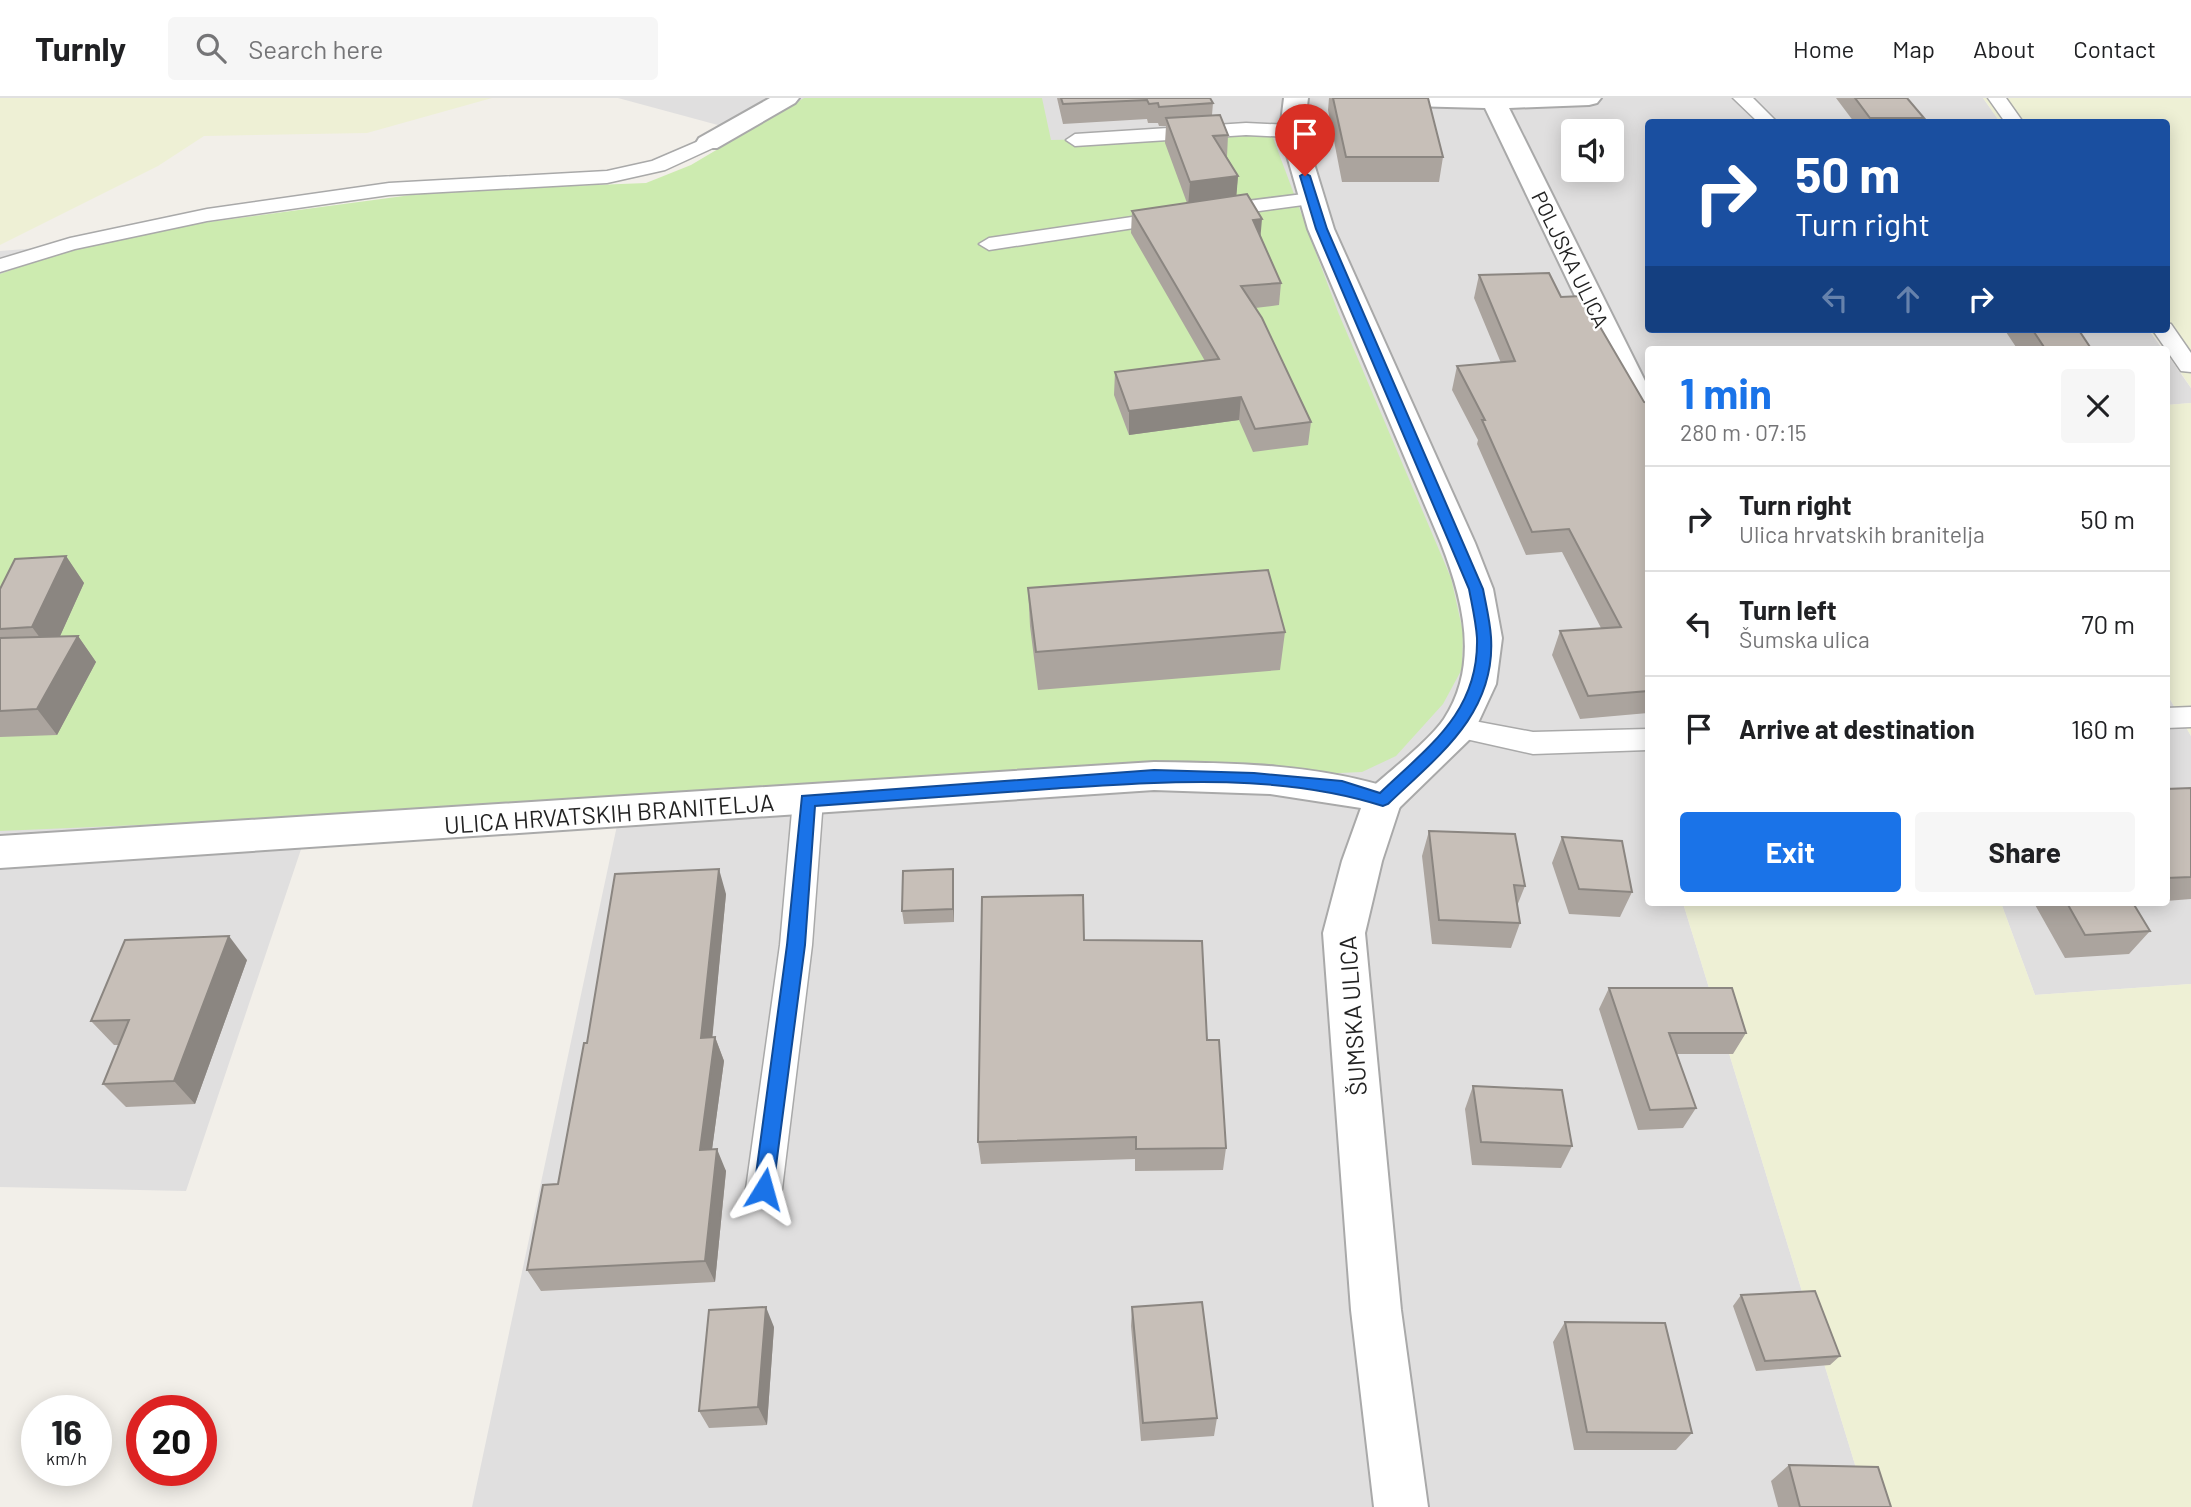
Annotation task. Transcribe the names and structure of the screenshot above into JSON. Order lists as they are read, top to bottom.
{
  "streets": {
    "street": ["POLJSKA ULICA", "ULICA HRVATSKIH BRANITELJA", "ŠUMSKA ULICA"]
  },
  "crossings": [
    ["ULICA HRVATSKIH BRANITELJA", "ŠUMSKA ULICA"]
  ],
  "page": {
    "header": "Turnly",
    "search": "Search here",
    "nav": [
      "Home",
      "Map",
      "About",
      "Contact"
    ],
    "turn": ["50 m", "Turn right"],
    "heading": ["1 min", "280 m · 07:15"],
    "list": [
      {
        "name": "Turn right",
        "note": "Ulica hrvatskih branitelja",
        "value": "50 m"
      },
      {
        "name": "Turn left",
        "note": "Šumska ulica",
        "value": "70 m"
      },
      {
        "name": "Arrive at destination",
        "value": "160 m"
      }
    ],
    "buttons": ["Exit", "Share"],
    "speed": "16 km/h",
    "limit": "20"
  }
}
